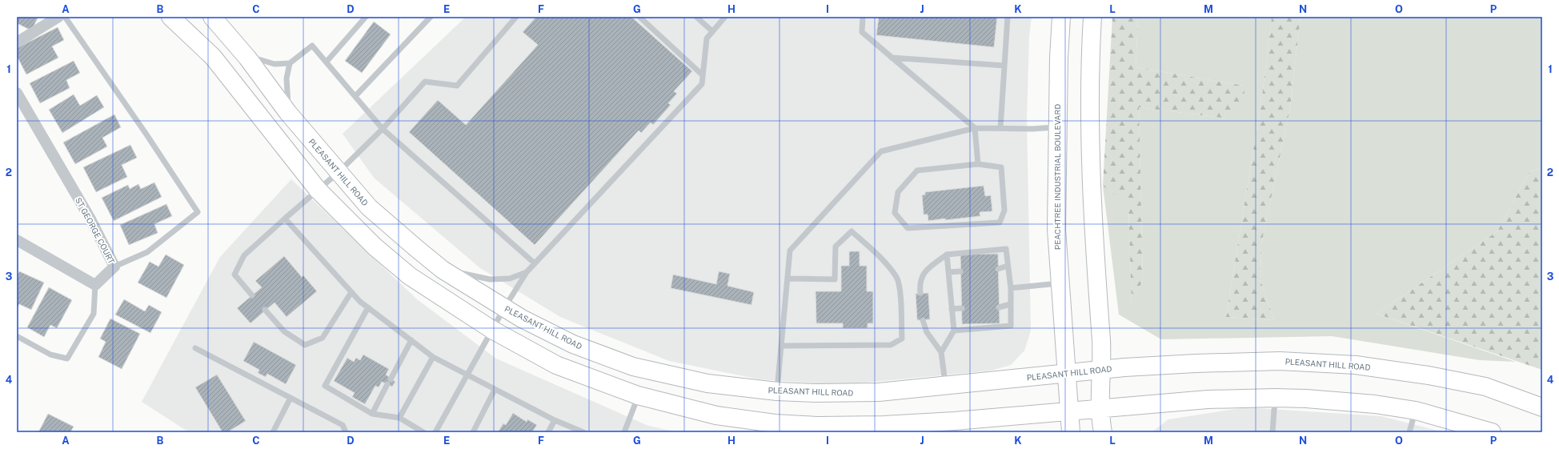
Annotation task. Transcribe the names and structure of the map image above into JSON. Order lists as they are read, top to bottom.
{
  "streets": {
    "highway": ["PLEASANT HILL ROAD", "PEACHTREE INDUSTRIAL BOULEVARD"],
    "street": ["ST GEORGE COURT"]
  },
  "crossings": [
    ["PLEASANT HILL ROAD", "PEACHTREE INDUSTRIAL BOULEVARD"]
  ],
  "grid": {
    "columns": [
      "A",
      "B",
      "C",
      "D",
      "E",
      "F",
      "G",
      "H",
      "I",
      "J",
      "K",
      "L",
      "M",
      "N",
      "O",
      "P"
    ],
    "rows": [
      "1",
      "2",
      "3",
      "4"
    ]
  }
}
